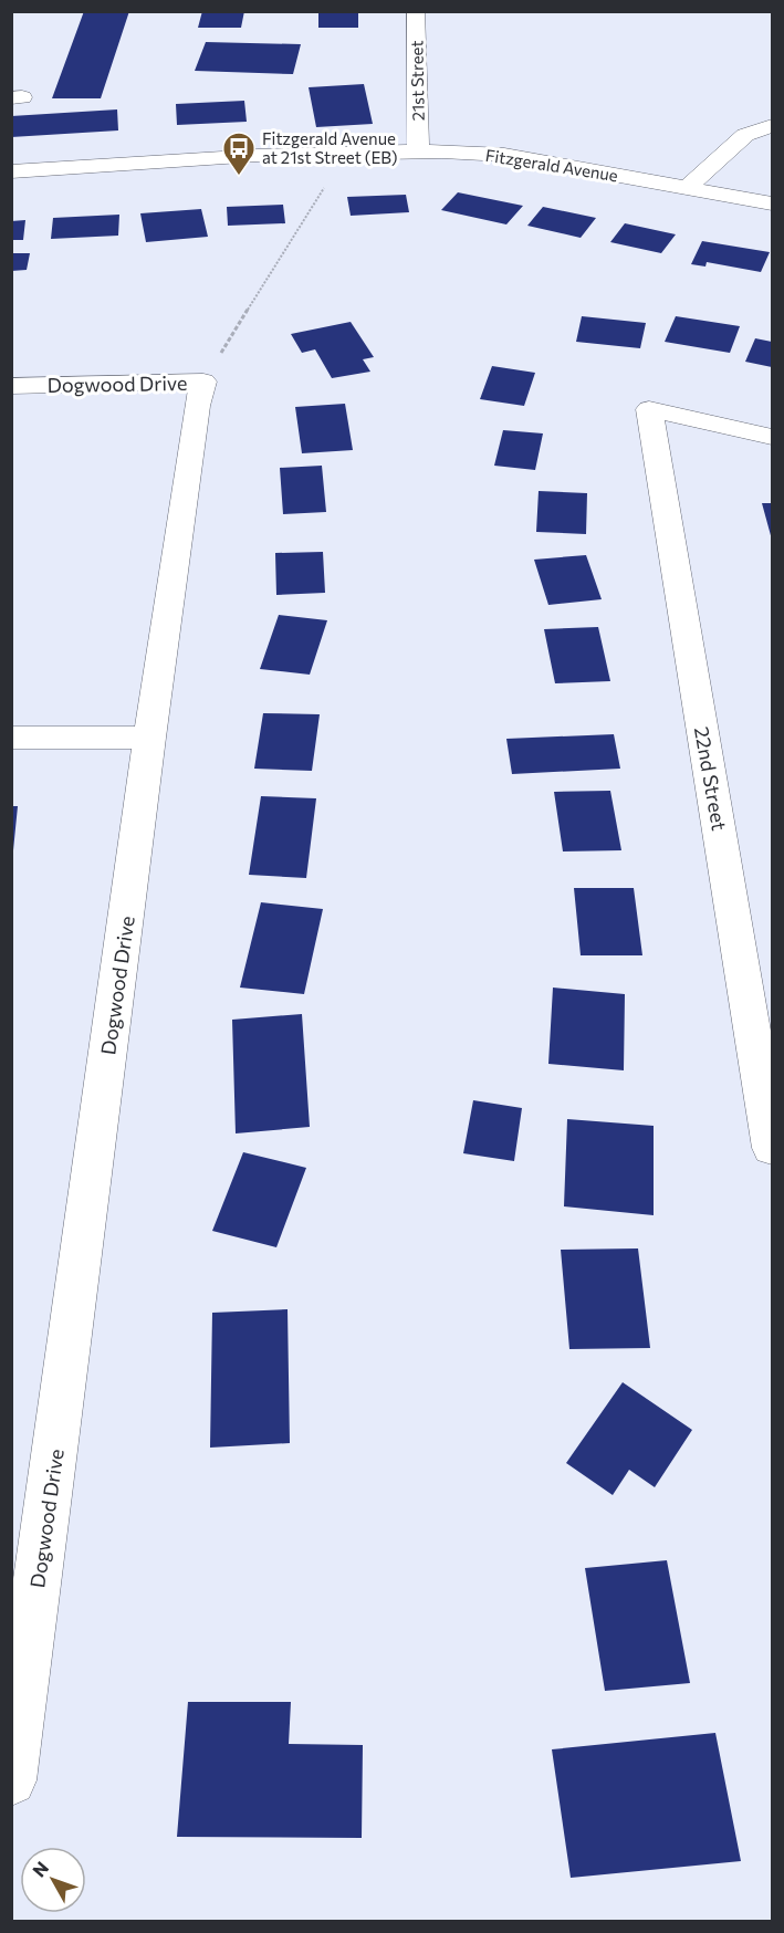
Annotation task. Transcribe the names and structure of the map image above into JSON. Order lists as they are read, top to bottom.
{
  "streets": {
    "street": [
      "21st Street",
      "Fitzgerald Avenue",
      "Dogwood Drive",
      "22nd Street"
    ]
  },
  "crossings": [
    ["21st Street", "Fitzgerald Avenue"]
  ],
  "places": {
    "bus stop": ["Fitzgerald Avenue at 21st Street (EB)"]
  },
  "north": "top left"
}
